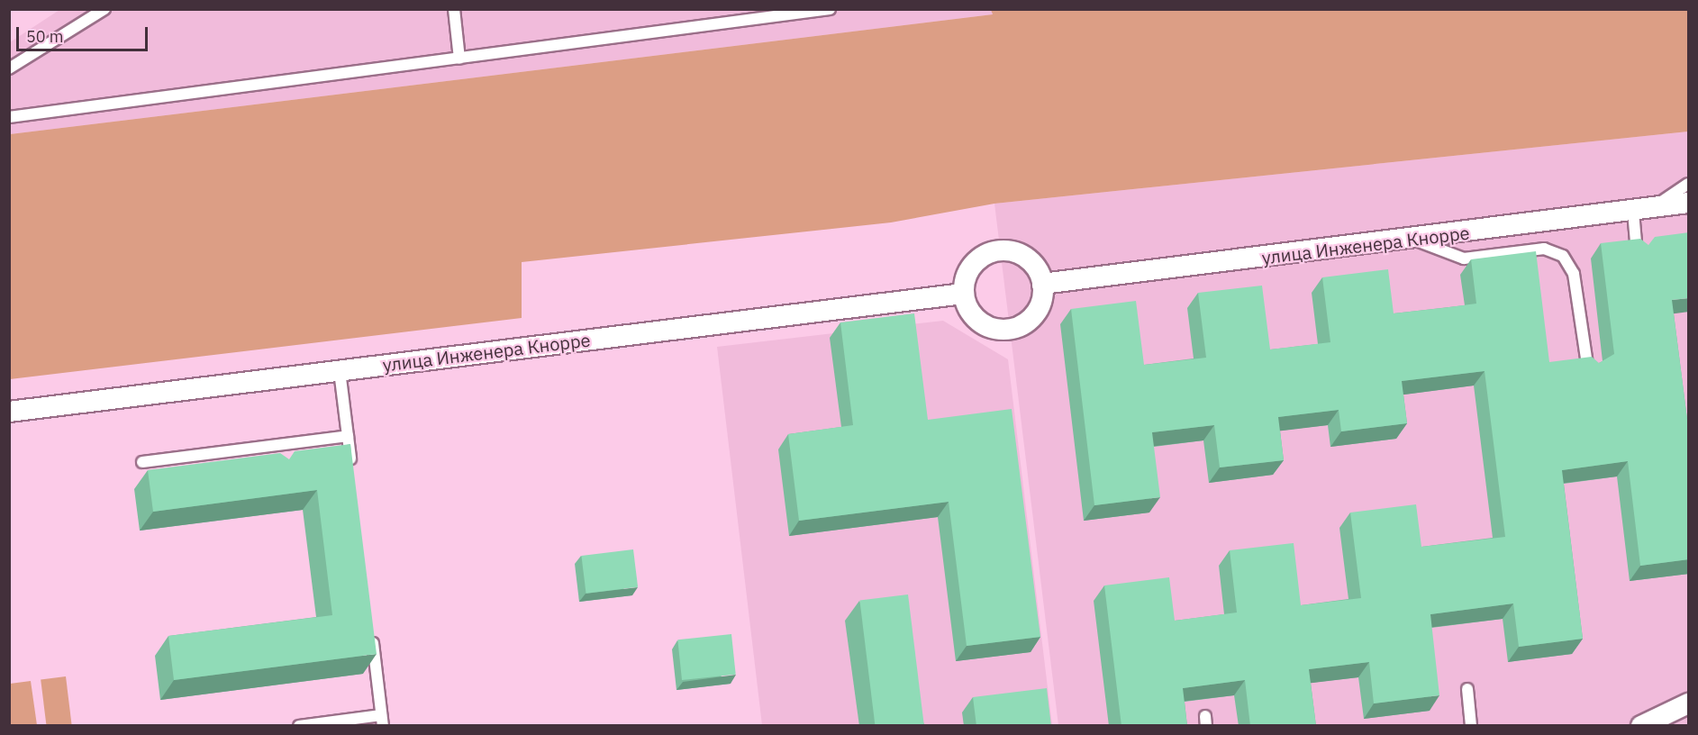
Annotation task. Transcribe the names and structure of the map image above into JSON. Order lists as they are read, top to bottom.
{
  "streets": {
    "street": ["улица Инженера Кнорре"]
  },
  "scale_bar": "50 m"
}
